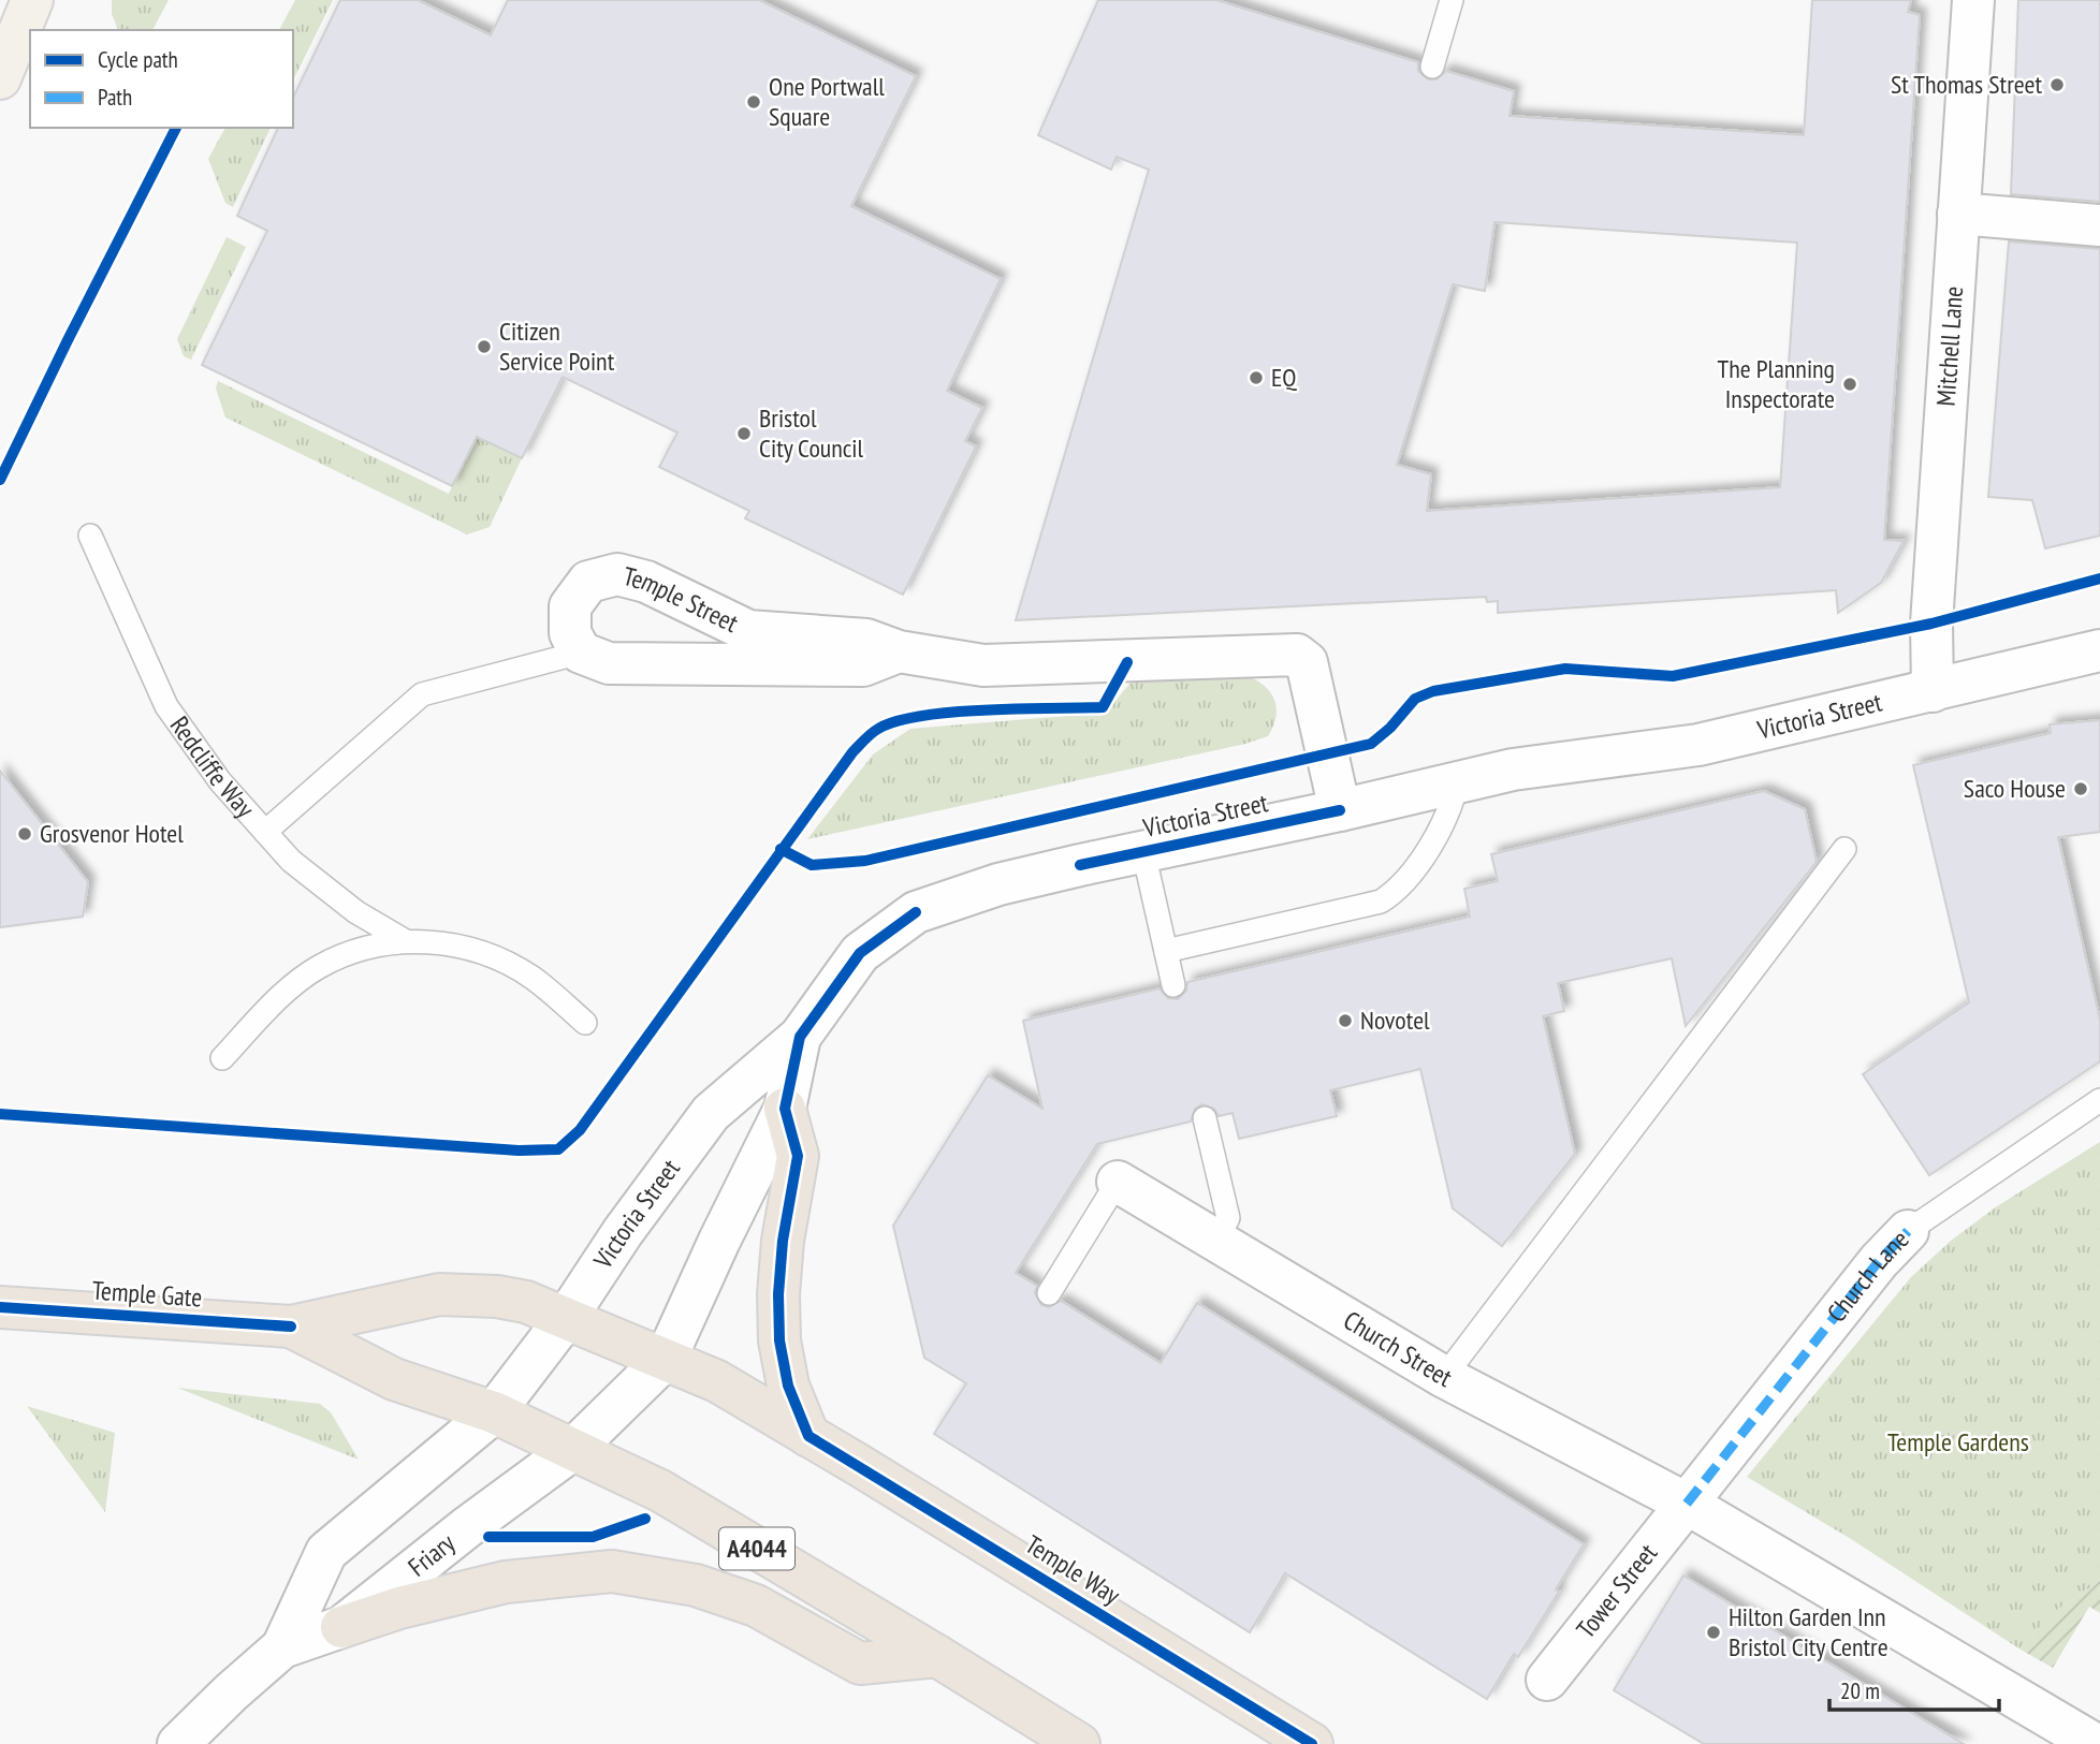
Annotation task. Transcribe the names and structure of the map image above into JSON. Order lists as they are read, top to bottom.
{
  "streets": {
    "highway": ["Temple Gate", "A4044", "Temple Way"],
    "street": [
      "Mitchell Lane",
      "Temple Street",
      "Victoria Street",
      "Church Lane",
      "Church Street",
      "Friary",
      "Tower Street"
    ],
    "lane": ["Redcliffe Way"]
  },
  "crossings": [
    ["Mitchell Lane", "Victoria Street"],
    ["Temple Street", "Victoria Street"],
    ["Victoria Street", "Temple Gate"],
    ["Victoria Street", "A4044"],
    ["Victoria Street", "Friary"],
    ["Victoria Street", "Temple Way"],
    ["Church Lane", "Church Street"],
    ["Church Lane", "Tower Street"],
    ["Temple Gate", "A4044"],
    ["Temple Gate", "Friary"],
    ["Temple Gate", "Temple Way"],
    ["Church Street", "Tower Street"],
    ["A4044", "Friary"]
  ],
  "parks": ["Temple Gardens"],
  "places": [
    "St Thomas Street",
    "One Portwall Square",
    "Citizen Service Point",
    "EQ",
    "The Planning Inspectorate",
    "Bristol City Council",
    "Saco House",
    "Grosvenor Hotel",
    "Novotel",
    "Hilton Garden Inn Bristol City Centre"
  ],
  "legend": ["Cycle path", "Path"],
  "scale_bar": "20 m"
}
